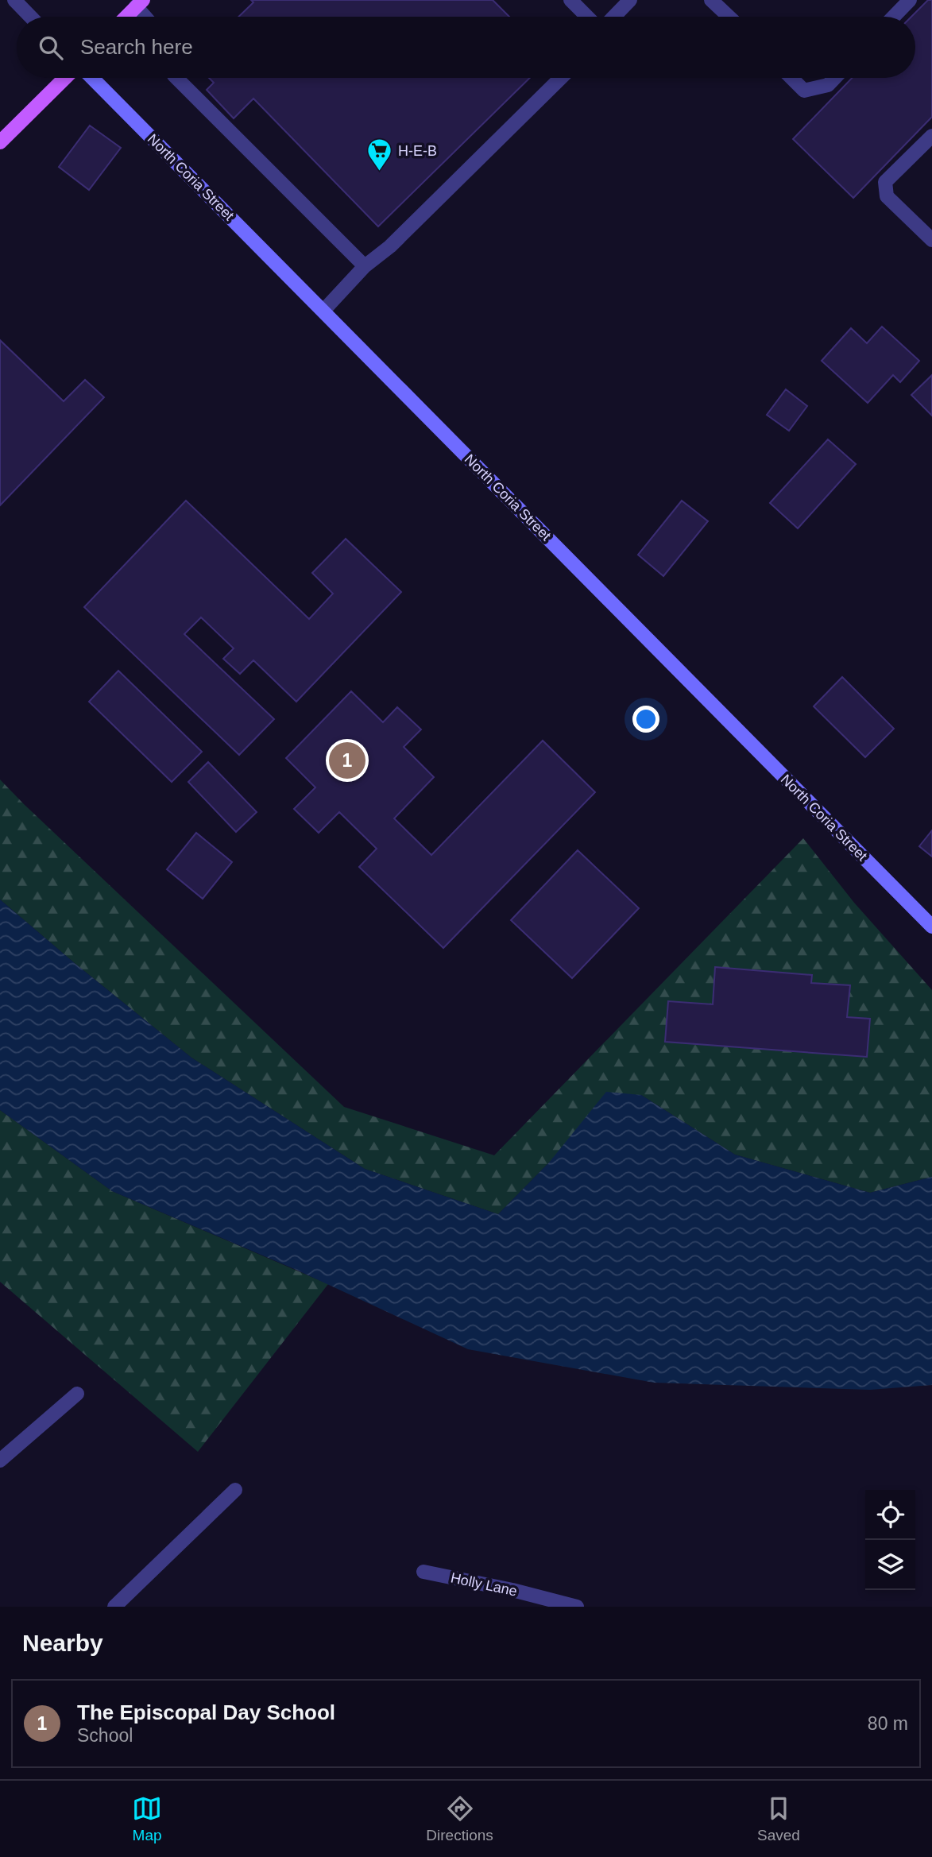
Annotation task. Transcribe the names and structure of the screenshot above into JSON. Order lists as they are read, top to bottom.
{
  "streets": {
    "street": ["North Coria Street", "Holly Lane"]
  },
  "places": {
    "supermarket": ["H-E-B"]
  },
  "page": {
    "search": "Search here",
    "pins": "1",
    "heading": "Nearby",
    "list": [
      {
        "mark": "1",
        "name": "The Episcopal Day School",
        "note": "School",
        "value": "80 m"
      }
    ],
    "nav": ["Map", "Directions", "Saved"]
  }
}
